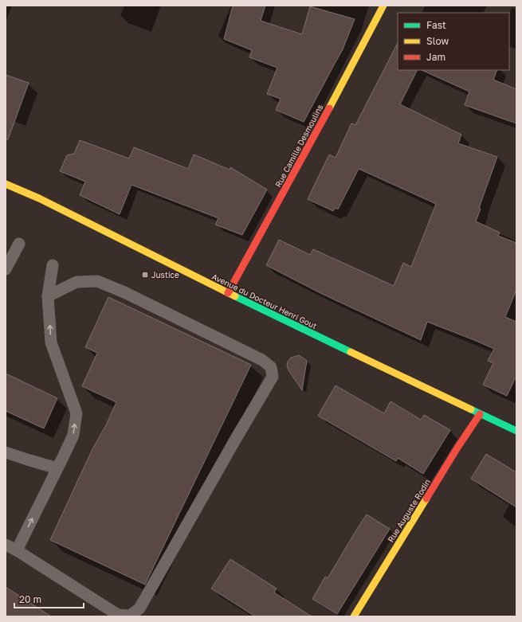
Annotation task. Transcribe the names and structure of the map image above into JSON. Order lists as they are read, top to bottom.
{
  "streets": {
    "main road": ["Rue Camille Desmoulins", "Avenue du Docteur Henri Gout", "Rue Auguste Rodin"]
  },
  "crossings": [
    ["Rue Camille Desmoulins", "Avenue du Docteur Henri Gout"],
    ["Avenue du Docteur Henri Gout", "Rue Auguste Rodin"]
  ],
  "places": {
    "transit": ["Justice"]
  },
  "legend": ["Fast", "Slow", "Jam"],
  "scale_bar": "20 m"
}
